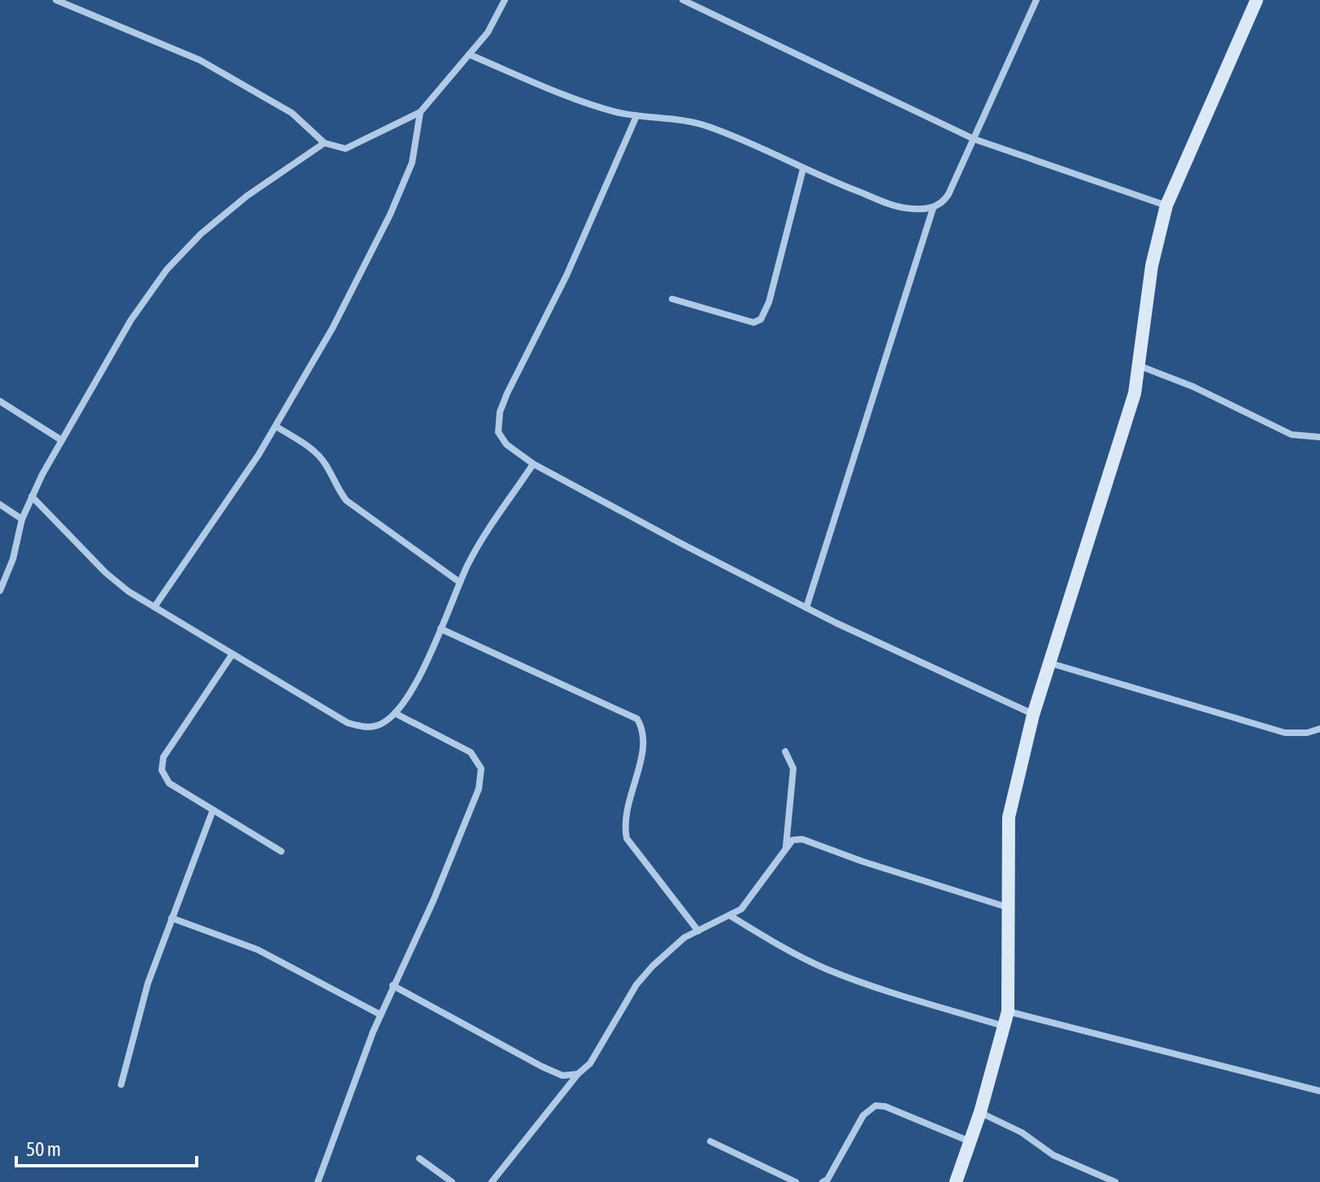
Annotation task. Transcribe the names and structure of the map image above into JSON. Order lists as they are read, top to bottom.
{
  "scale_bar": "50 m"
}
